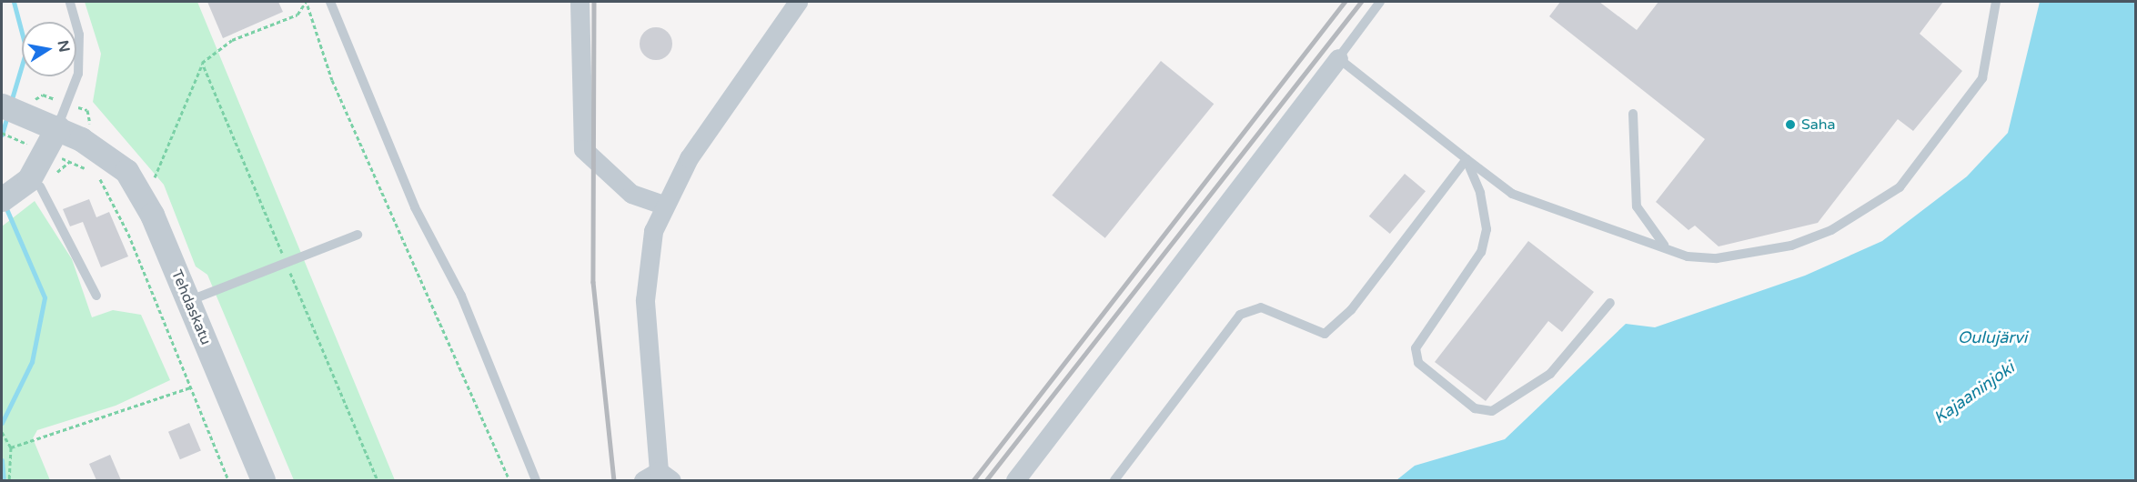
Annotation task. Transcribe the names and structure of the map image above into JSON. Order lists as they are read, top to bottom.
{
  "streets": {
    "street": ["Tehdaskatu"]
  },
  "water": ["Oulujärvi", "Kajaaninjoki"],
  "places": ["Saha"],
  "north": "right"
}
